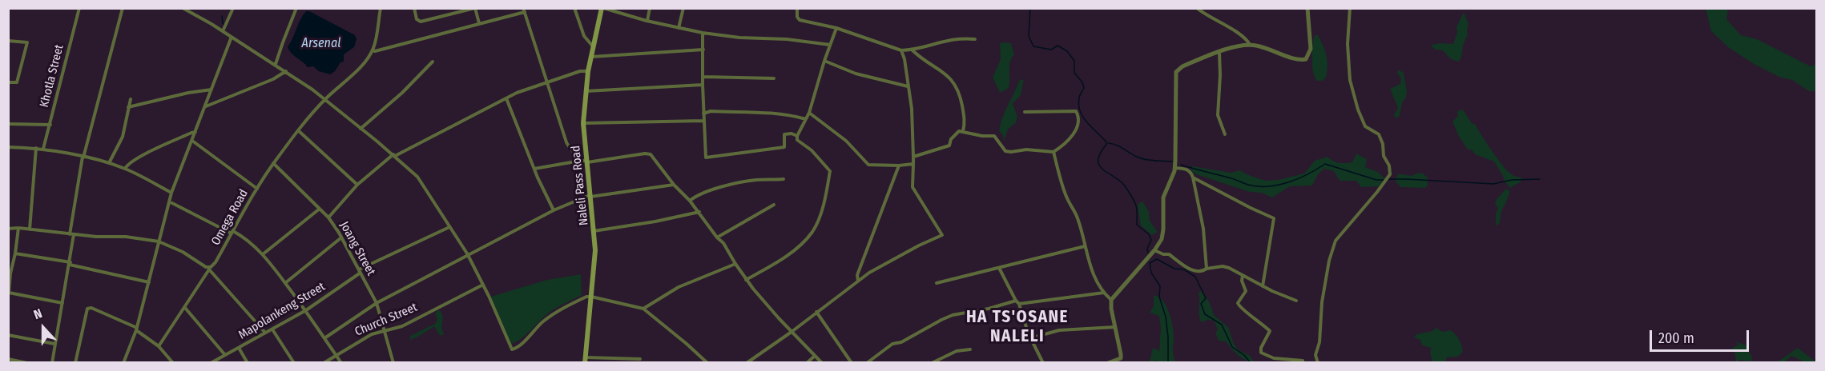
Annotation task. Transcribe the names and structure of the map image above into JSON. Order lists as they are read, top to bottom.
{
  "streets": {
    "main road": ["Naleli Pass Road"],
    "street": [
      "Khotla Street",
      "Omega Road",
      "Joang Street",
      "Mapolankeng Street",
      "Church Street"
    ]
  },
  "crossings": [
    ["Omega Road", "Joang Street"],
    ["Joang Street", "Mapolankeng Street"],
    ["Joang Street", "Church Street"]
  ],
  "districts": ["HA TS'OSANE NALELI"],
  "water": ["Arsenal"],
  "scale_bar": "200 m",
  "north": "top"
}
